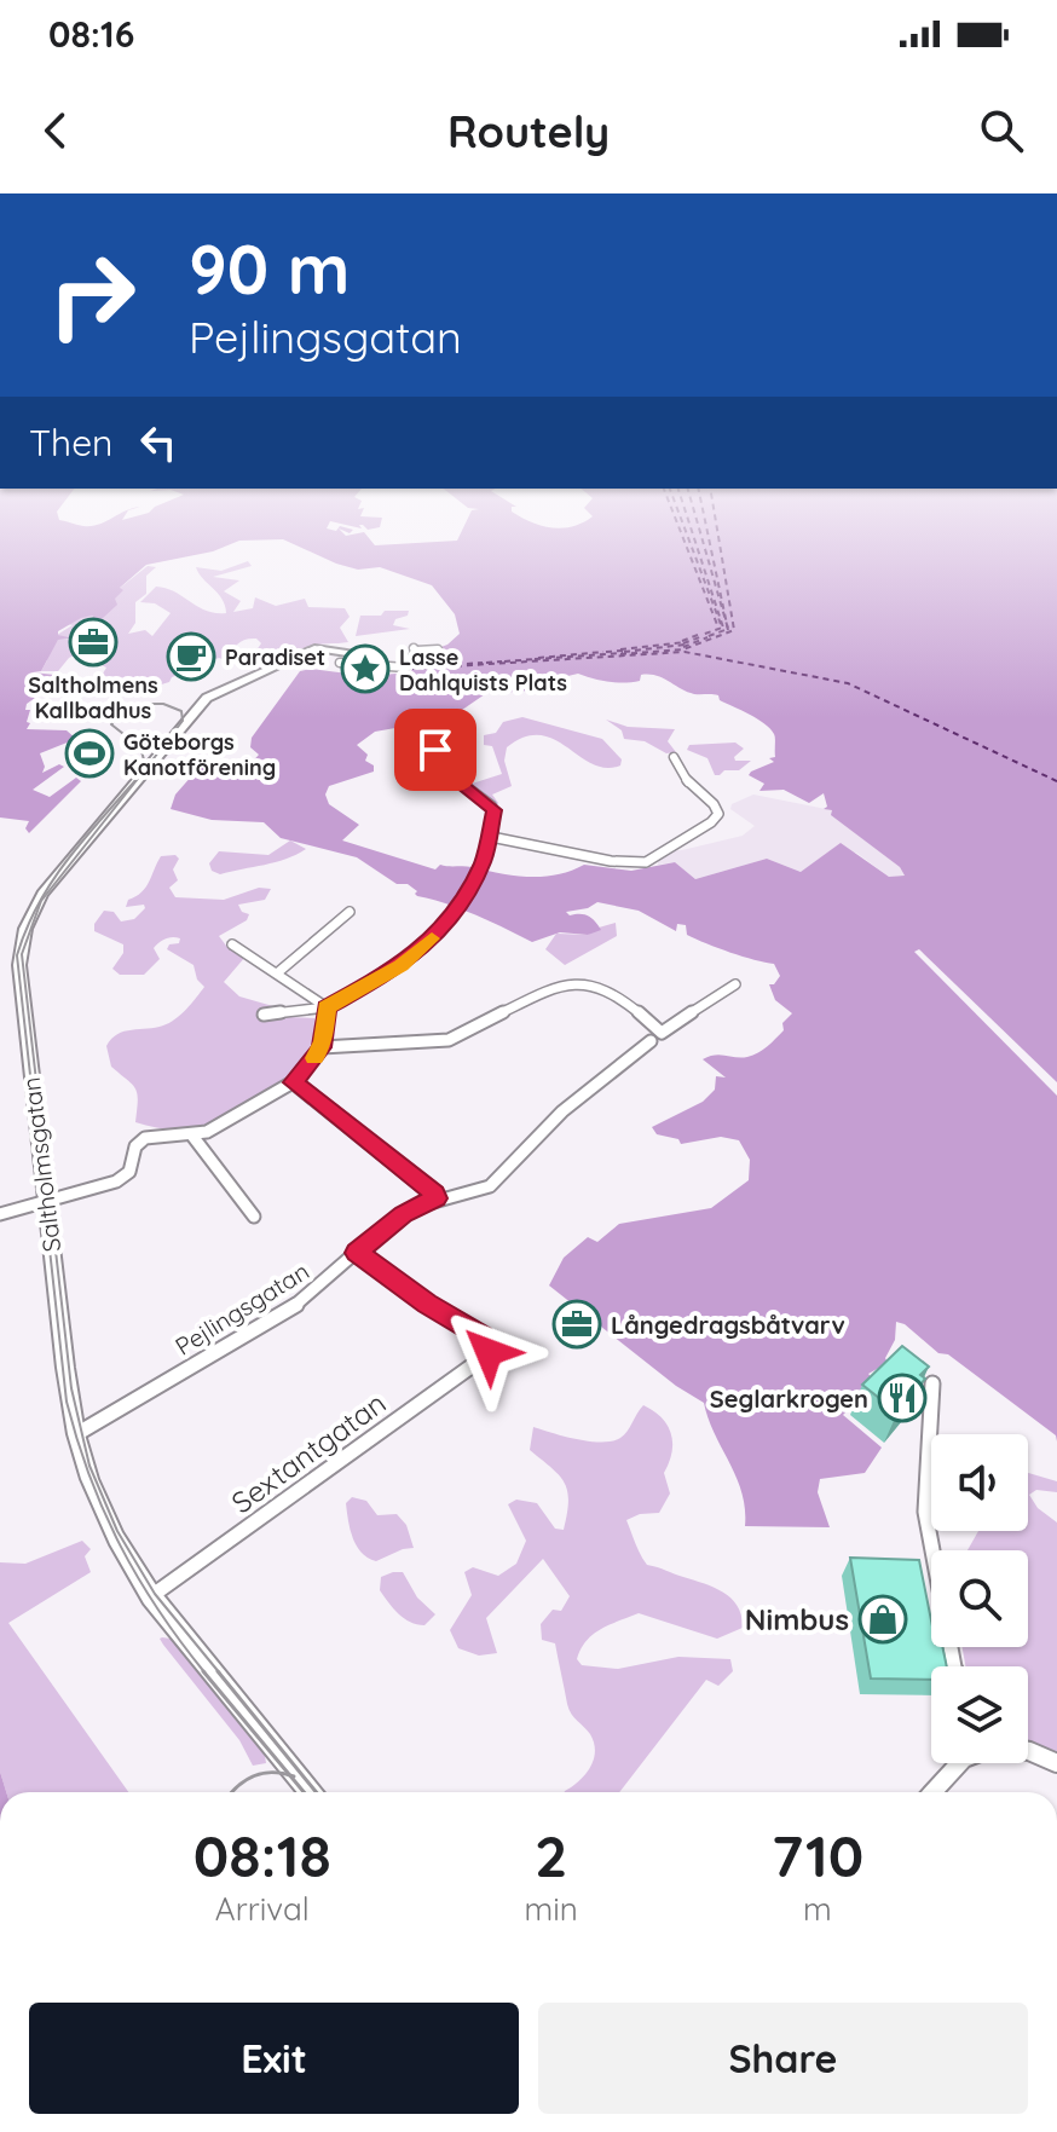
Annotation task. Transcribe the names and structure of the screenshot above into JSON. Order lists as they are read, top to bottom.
{
  "streets": {
    "street": ["Saltholmsgatan", "Pejlingsgatan", "Sextantgatan"]
  },
  "crossings": [
    ["Saltholmsgatan", "Pejlingsgatan"],
    ["Saltholmsgatan", "Sextantgatan"],
    ["Pejlingsgatan", "Sextantgatan"]
  ],
  "places": {
    "office": ["Saltholmens Kallbadhus", "Långedragsbåtvarv"],
    "cafe": ["Paradiset"],
    "place": ["Lasse Dahlquists Plats"],
    "sports": ["Göteborgs Kanotförening"],
    "restaurant": ["Seglarkrogen"],
    "shop": ["Nimbus"]
  },
  "page": {
    "status": "08:16",
    "header": "Routely",
    "turn": ["90 m", "Pejlingsgatan"],
    "then": "Then",
    "eta": [
      "08:18",
      "Arrival",
      "2",
      "min",
      "710",
      "m"
    ],
    "buttons": ["Exit", "Share"]
  }
}
